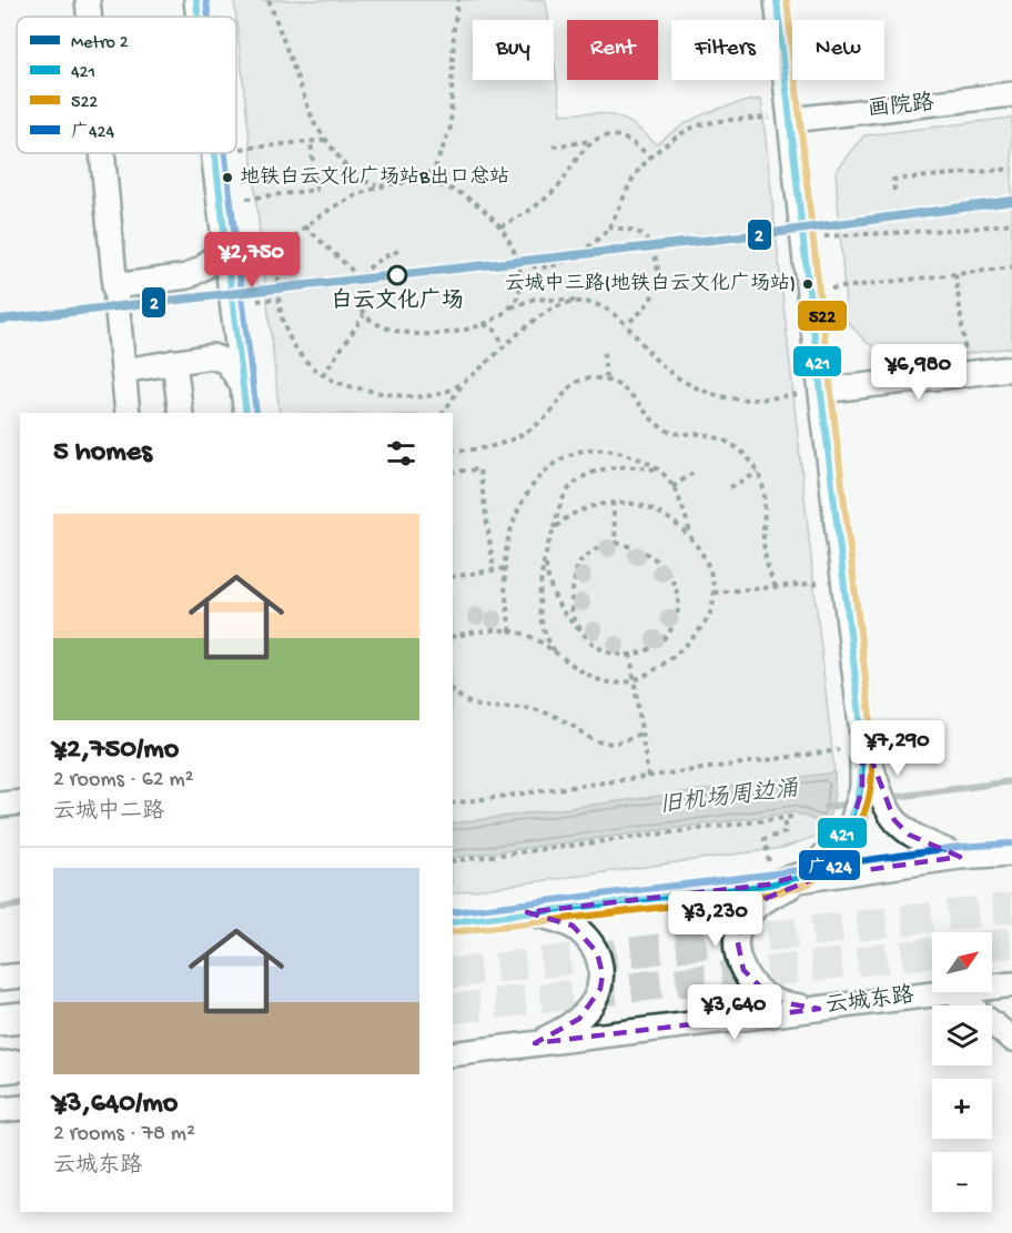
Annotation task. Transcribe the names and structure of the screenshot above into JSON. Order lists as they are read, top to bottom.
{
  "streets": {
    "street": ["画院路", "云城东路"]
  },
  "water": ["旧机场周边涌"],
  "places": ["地铁白云文化广场站B出口总站", "白云文化广场", "云城中三路(地铁白云文化广场站)"],
  "lines": [
    "transit line 421",
    "transit line 522",
    "transit line 广424",
    "metro line 2"
  ],
  "legend": [
    "Metro 2",
    "421",
    "522",
    "广424"
  ],
  "north": "top right",
  "page": {
    "chip": [
      "Buy",
      "Rent",
      "Filters",
      "New"
    ],
    "price": [
      "¥2,750",
      "¥6,980",
      "¥7,290",
      "¥3,230",
      "¥3,640"
    ],
    "heading": "5 homes",
    "list": [
      {
        "name": "¥2,750/mo",
        "note": "2 rooms · 62 m² · 云城中二路"
      },
      {
        "name": "¥3,640/mo",
        "note": "2 rooms · 78 m² · 云城东路"
      }
    ],
    "map_buttons": ["+", "−"]
  }
}
